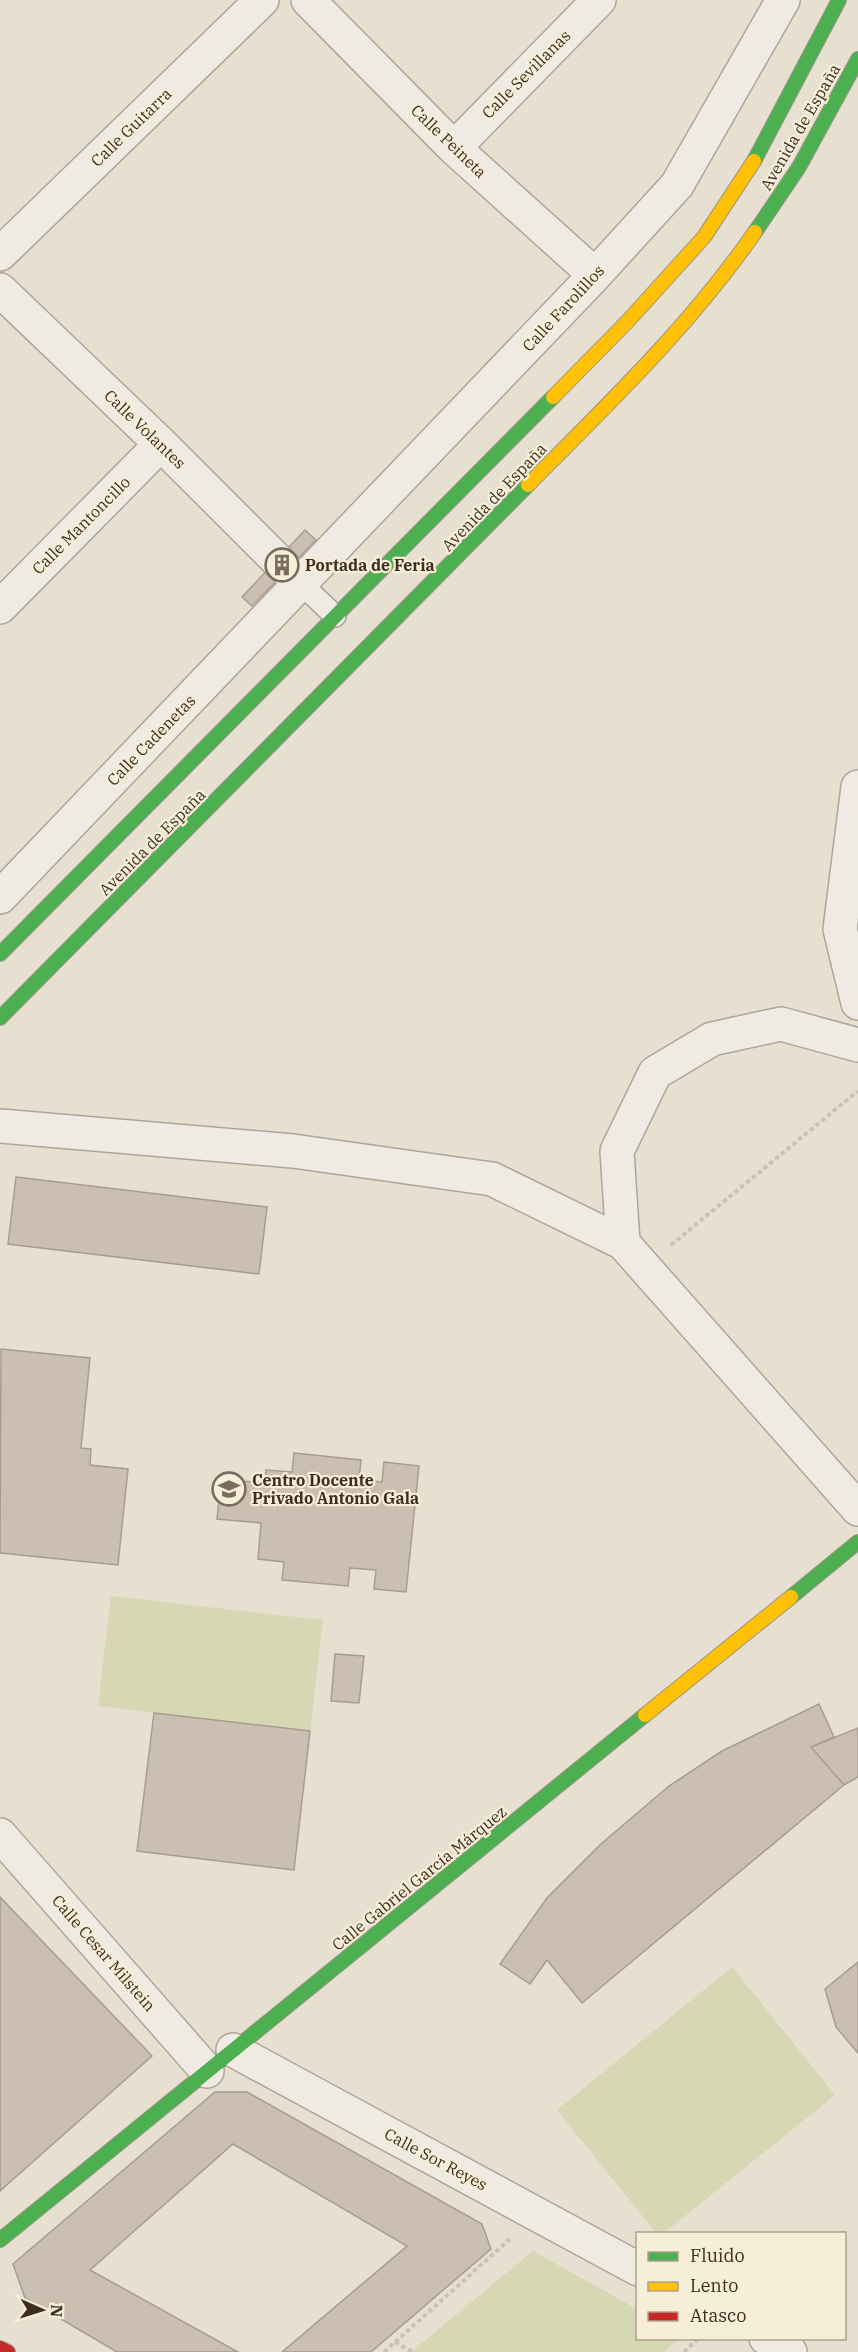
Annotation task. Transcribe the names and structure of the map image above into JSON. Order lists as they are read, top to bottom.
{
  "streets": {
    "main road": ["Avenida de España", "Calle Gabriel García Márquez"],
    "street": [
      "Calle Sevillanas",
      "Calle Guitarra",
      "Calle Peineta",
      "Calle Farolillos",
      "Calle Volantes",
      "Calle Mantoncillo",
      "Calle Cadenetas",
      "Calle Cesar Milstein",
      "Calle Sor Reyes"
    ]
  },
  "crossings": [
    ["Calle Sevillanas", "Calle Peineta"],
    ["Calle Peineta", "Calle Farolillos"],
    ["Calle Farolillos", "Calle Volantes"],
    ["Calle Farolillos", "Calle Cadenetas"],
    ["Calle Volantes", "Calle Mantoncillo"],
    ["Calle Volantes", "Calle Cadenetas"],
    ["Calle Gabriel García Márquez", "Calle Cesar Milstein"],
    ["Calle Gabriel García Márquez", "Calle Sor Reyes"]
  ],
  "places": {
    "building": ["Portada de Feria"],
    "school or university": ["Centro Docente Privado Antonio Gala"]
  },
  "legend": ["Fluido", "Lento", "Atasco"],
  "north": "right"
}
